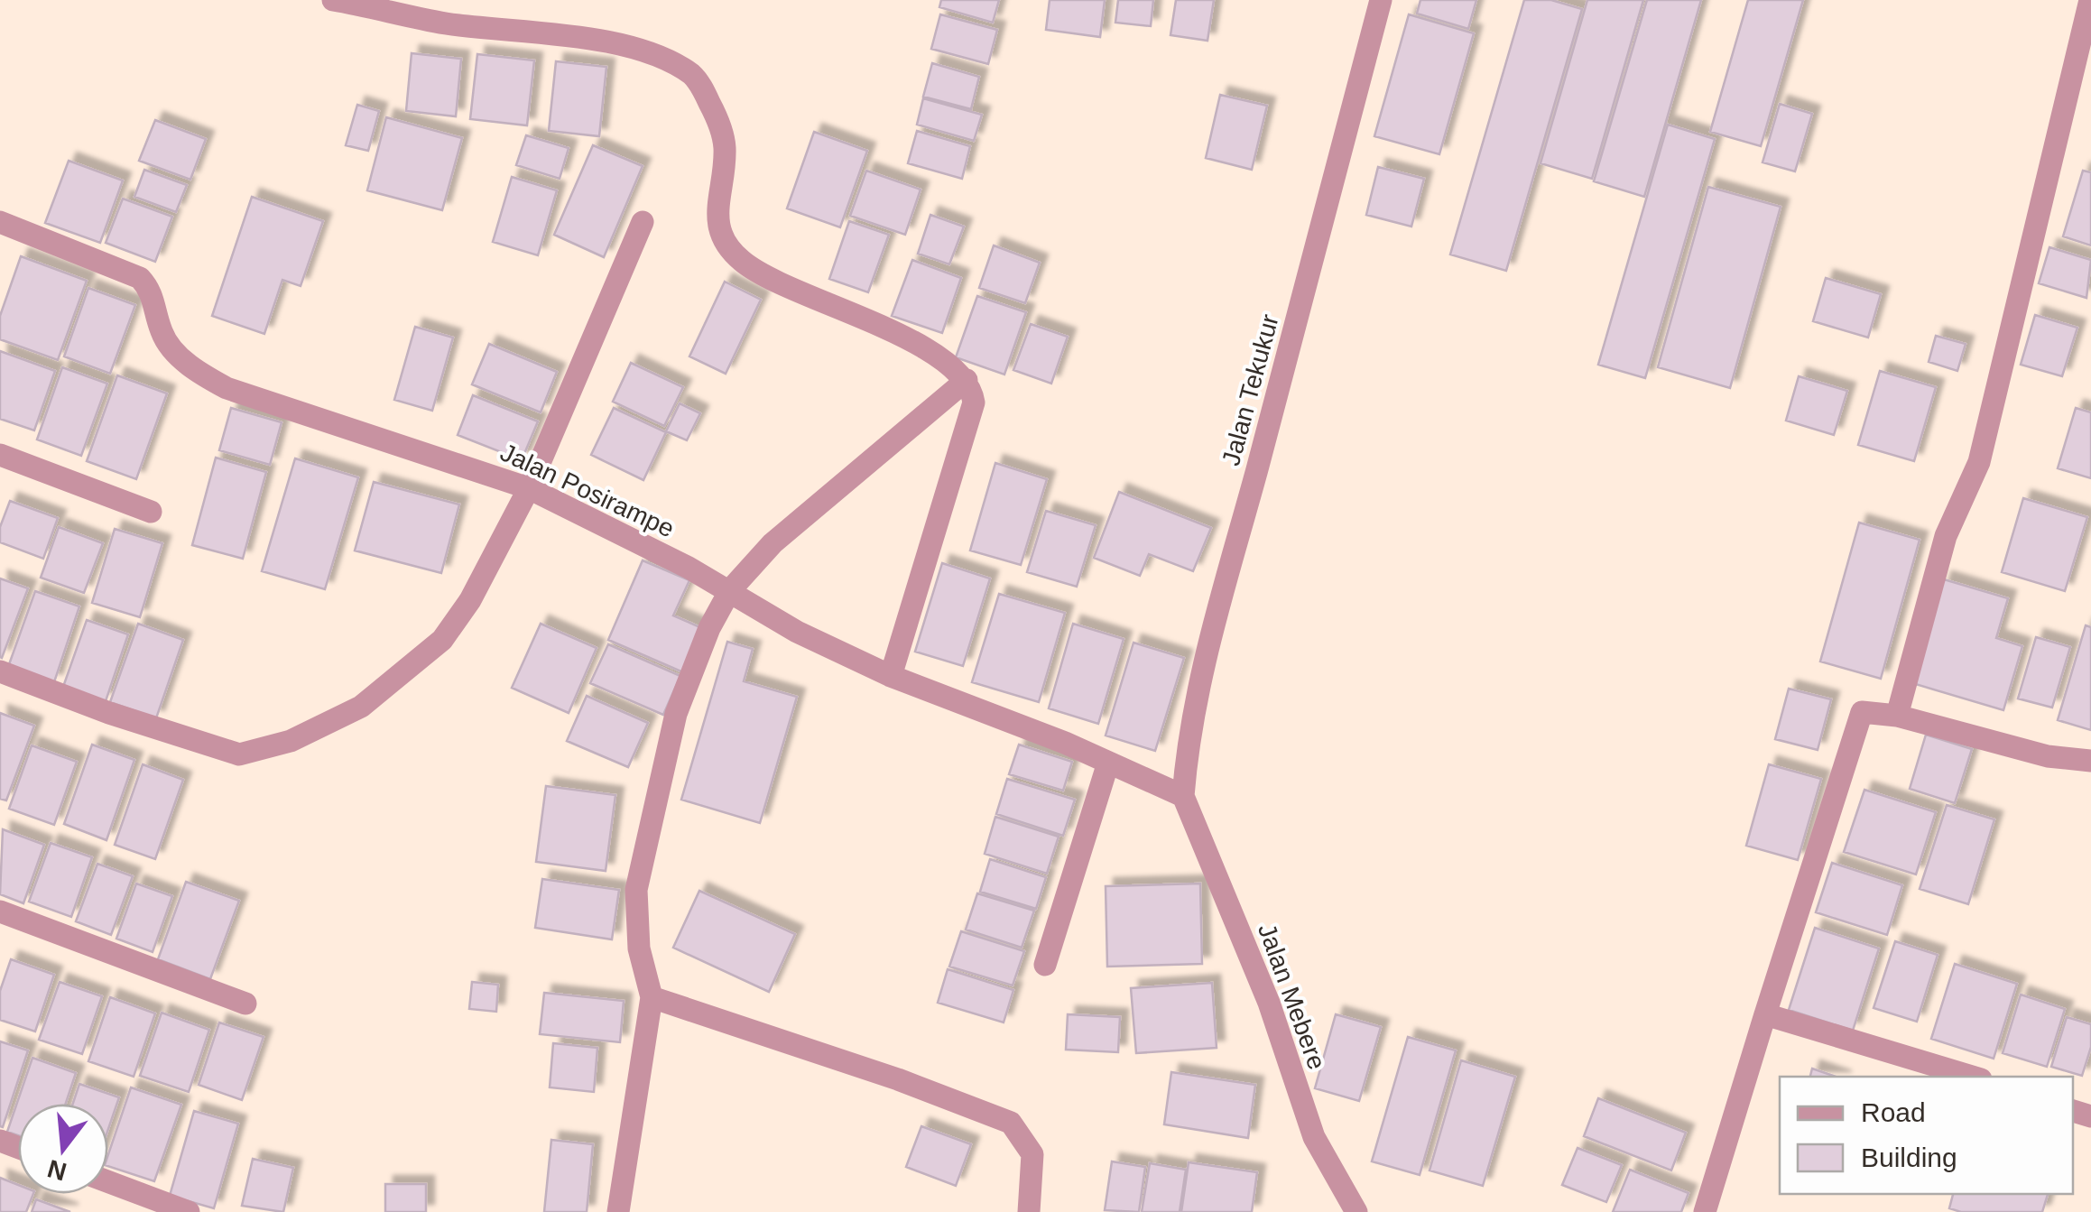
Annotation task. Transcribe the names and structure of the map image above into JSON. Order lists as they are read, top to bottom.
{
  "streets": {
    "street": ["Jalan Tekukur", "Jalan Posirampe", "Jalan Mebere"]
  },
  "crossings": [
    ["Jalan Tekukur", "Jalan Posirampe"],
    ["Jalan Tekukur", "Jalan Mebere"],
    ["Jalan Posirampe", "Jalan Mebere"]
  ],
  "legend": ["Road", "Building"],
  "north": "bottom"
}
